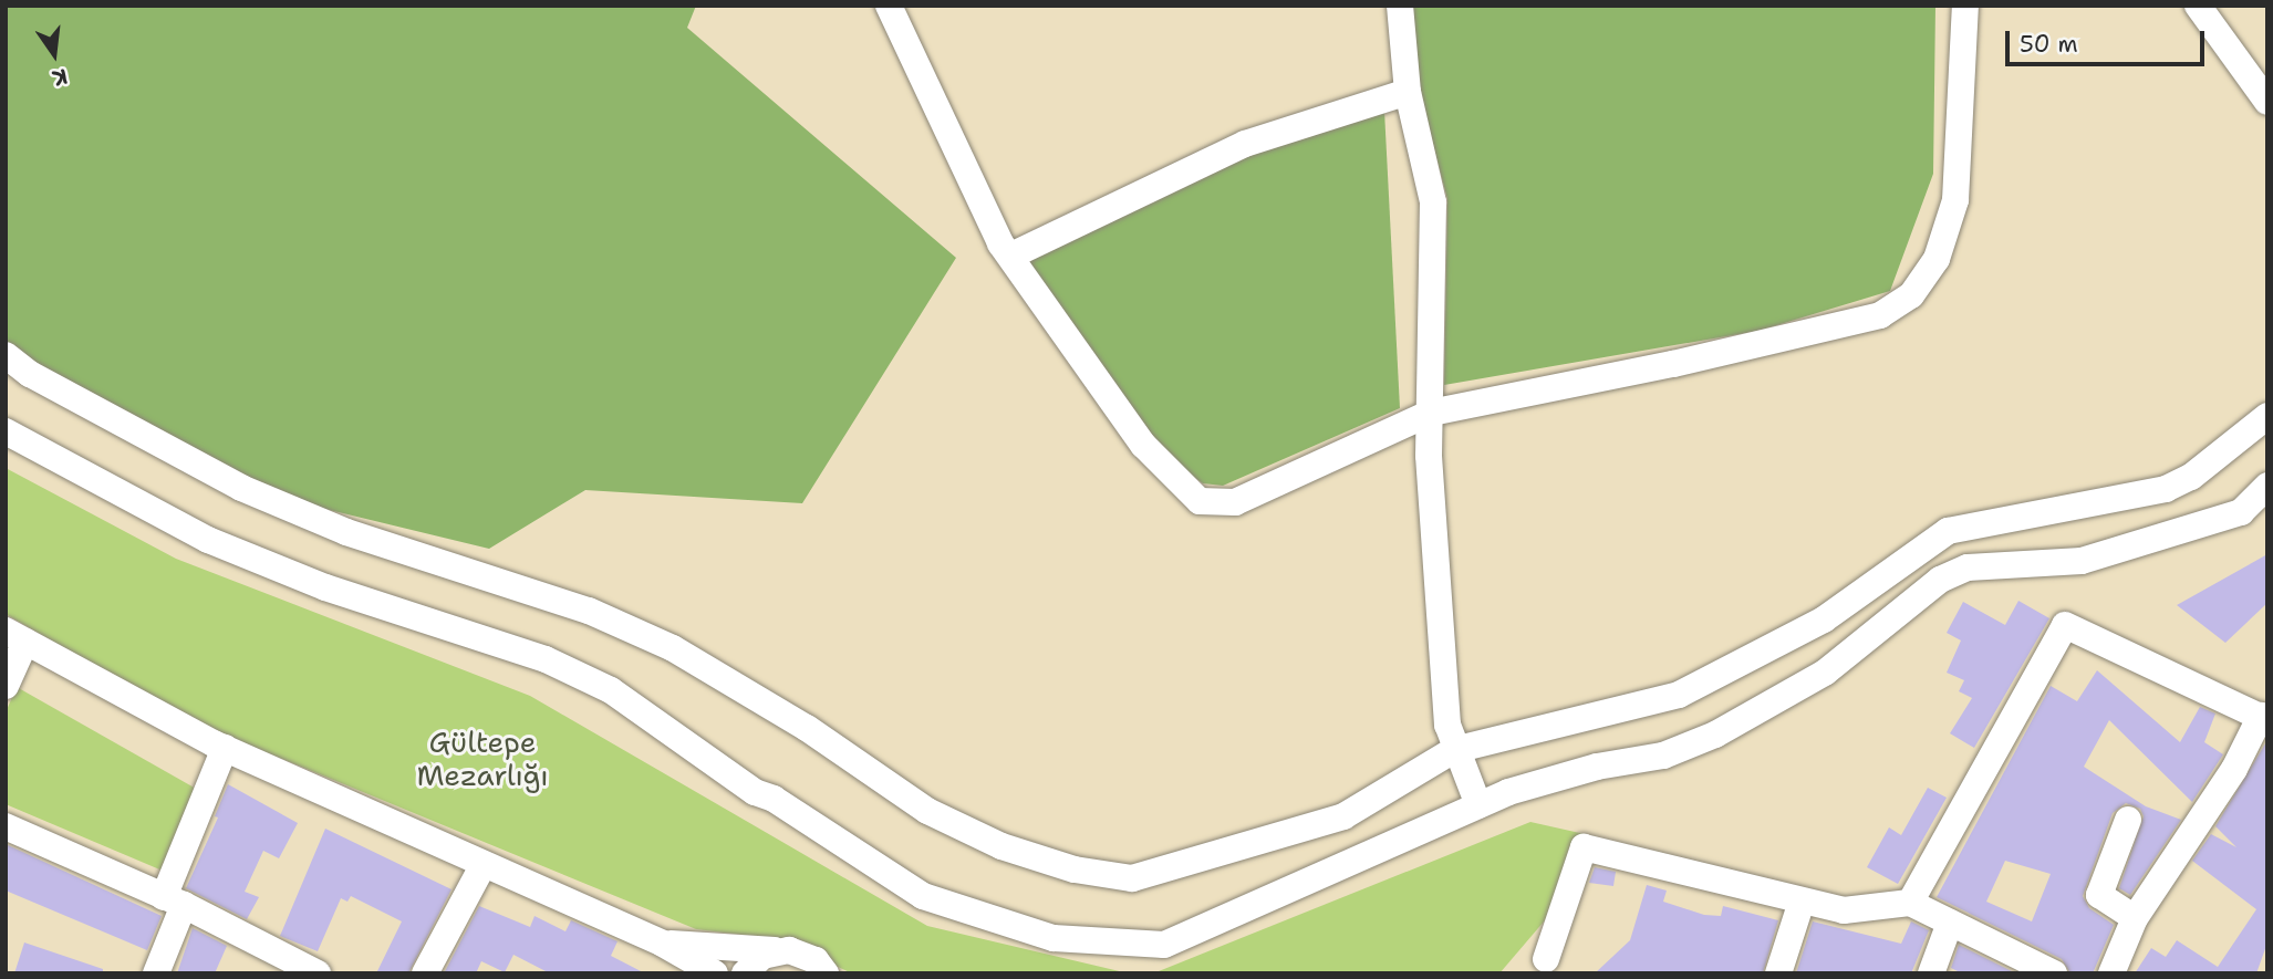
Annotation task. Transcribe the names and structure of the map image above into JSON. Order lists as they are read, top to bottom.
{
  "parks": ["Gültepe Mezarlığı"],
  "scale_bar": "50 m",
  "north": "bottom"
}
